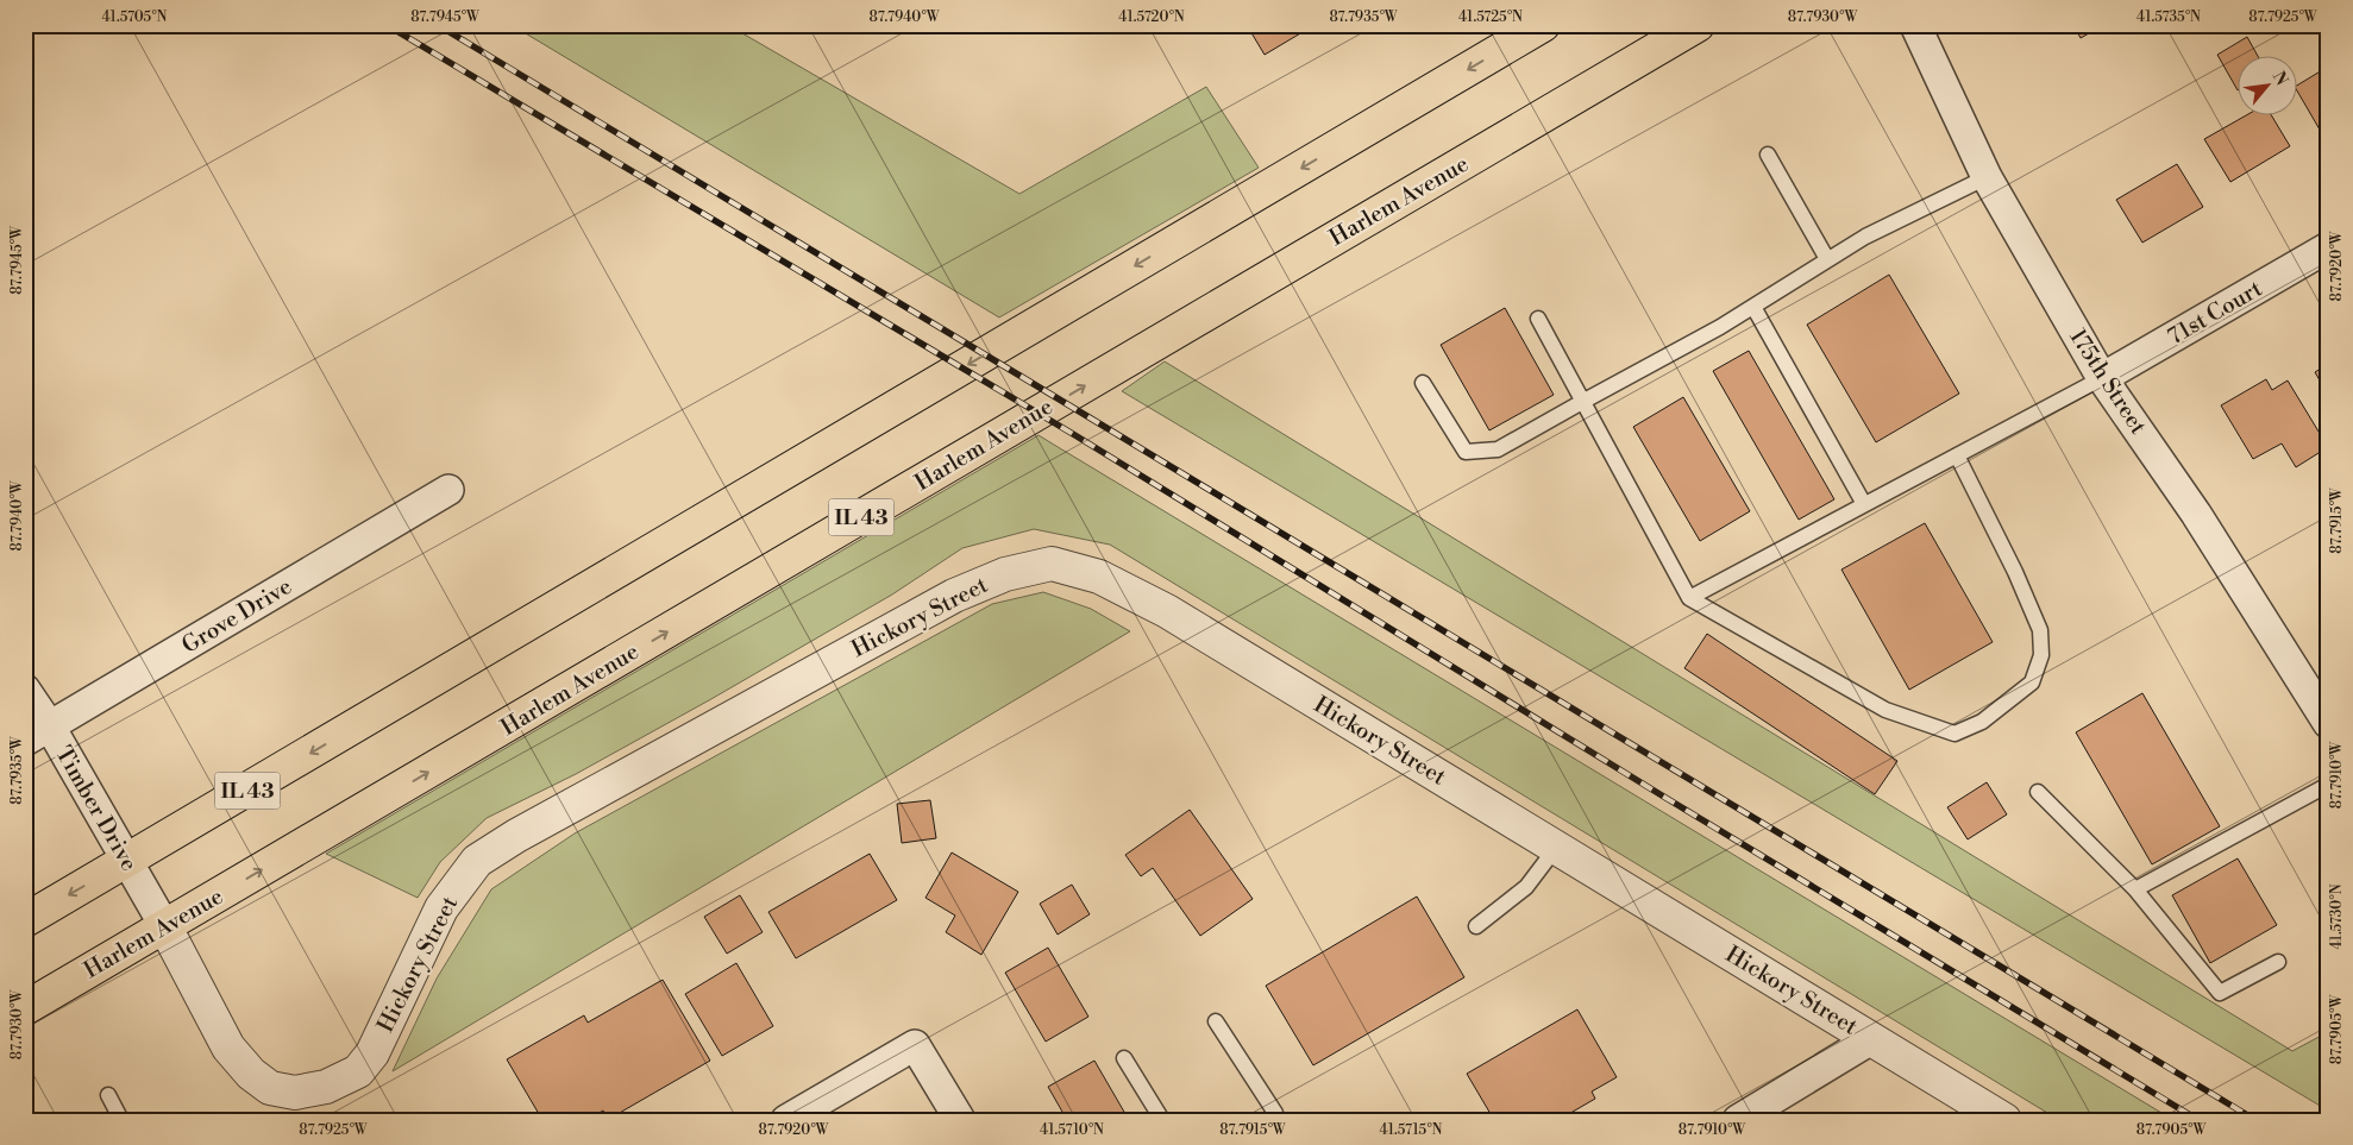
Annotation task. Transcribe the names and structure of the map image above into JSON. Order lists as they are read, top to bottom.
{
  "streets": {
    "main road": ["Harlem Avenue", "IL 43"],
    "street": [
      "71st Court",
      "175th Street",
      "Grove Drive",
      "Hickory Street",
      "Timber Drive"
    ]
  },
  "crossings": [
    ["Harlem Avenue", "Hickory Street"],
    ["Harlem Avenue", "Timber Drive"],
    ["71st Court", "175th Street"],
    ["IL 43", "Timber Drive"],
    ["Grove Drive", "Timber Drive"],
    ["Hickory Street", "Timber Drive"]
  ],
  "north": "top right",
  "coordinates": [
    "41.5705°N",
    "87.7945°W",
    "87.7940°W",
    "41.5720°N",
    "87.7935°W",
    "41.5725°N",
    "87.7930°W",
    "41.5735°N",
    "87.7925°W",
    "87.7920°W",
    "87.7915°W",
    "87.7910°W",
    "41.5730°N",
    "87.7905°W",
    "41.5710°N",
    "41.5715°N"
  ]
}
